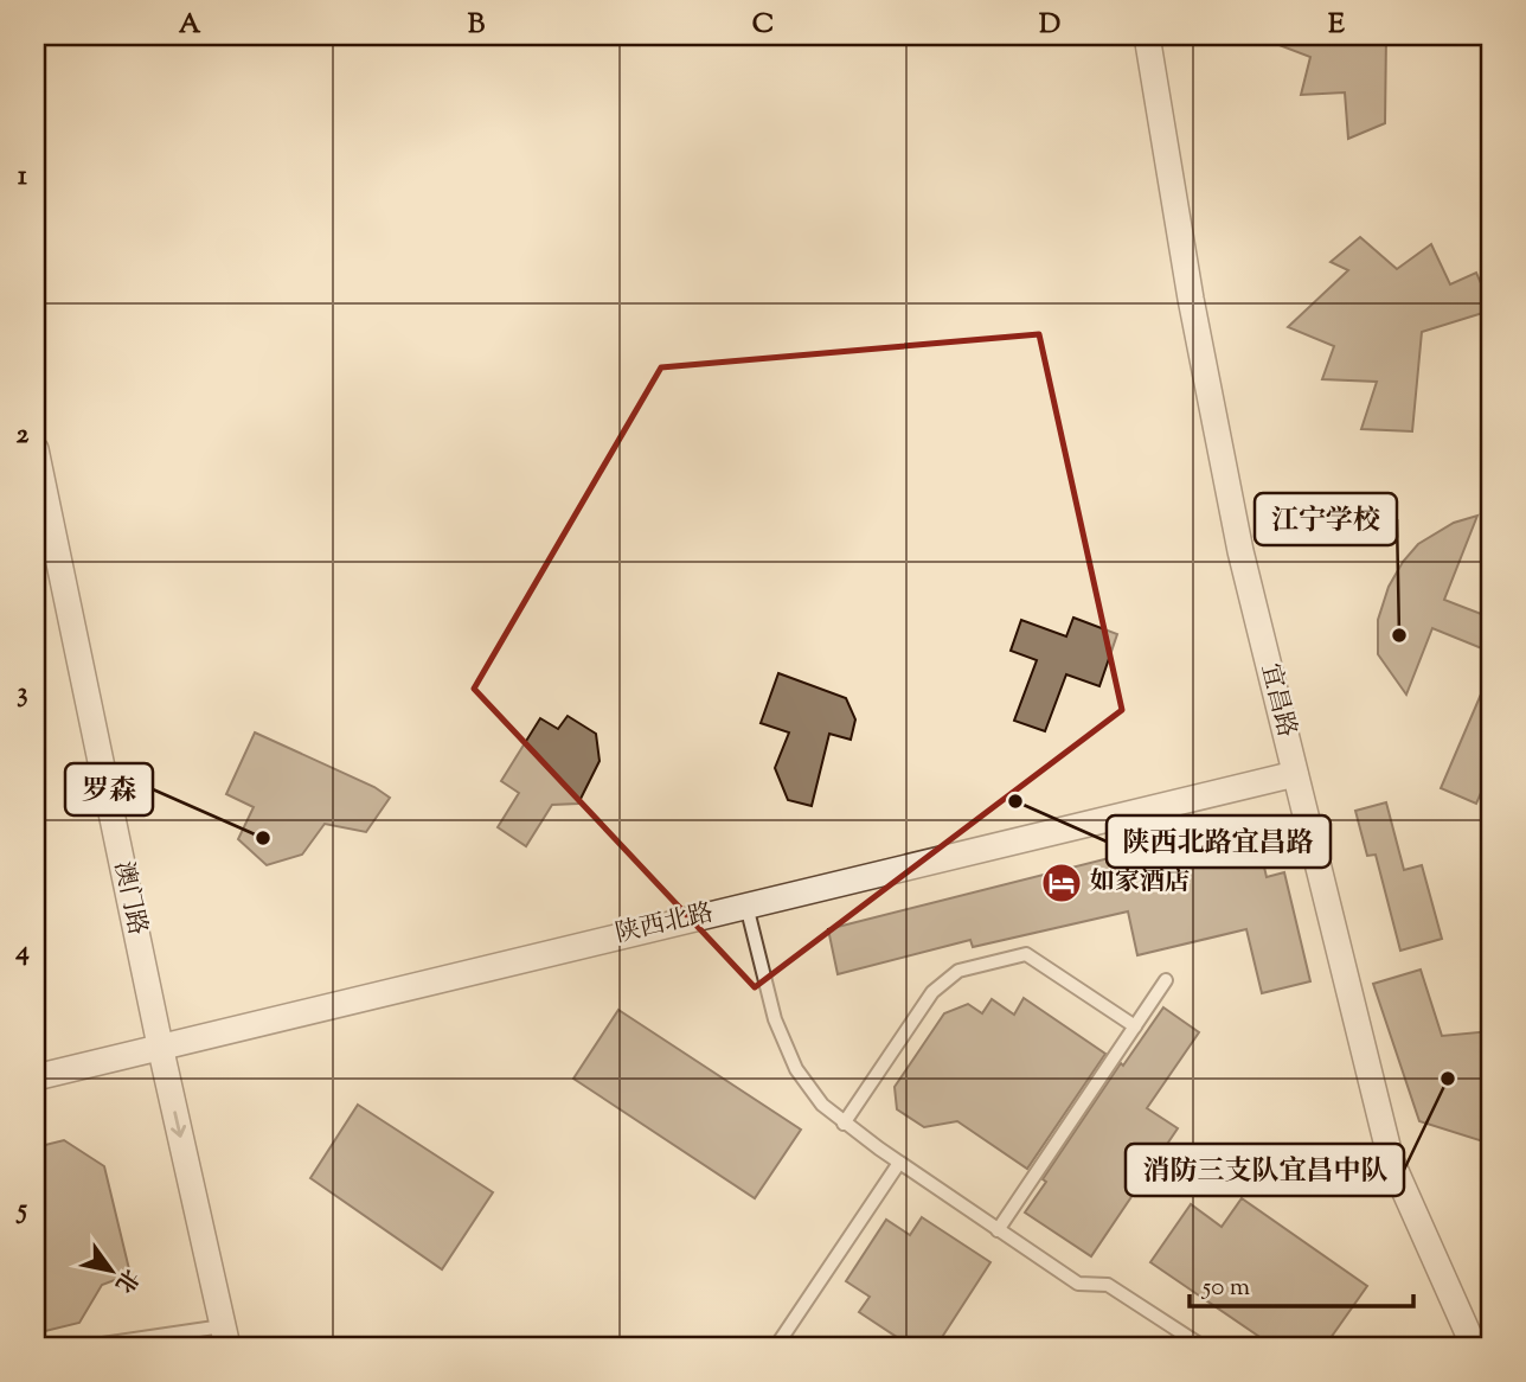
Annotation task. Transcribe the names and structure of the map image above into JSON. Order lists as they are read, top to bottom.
{
  "streets": {
    "street": ["宜昌路", "澳门路", "陕西北路"]
  },
  "crossings": [
    ["宜昌路", "陕西北路"],
    ["澳门路", "陕西北路"]
  ],
  "places": {
    "other": [
      "江宁学校",
      "陕西北路宜昌路",
      "罗森",
      "消防三支队宜昌中队"
    ],
    "hotel": ["如家酒店"]
  },
  "scale_bar": "50 m",
  "north": "bottom right",
  "grid": {
    "columns": [
      "A",
      "B",
      "C",
      "D",
      "E"
    ],
    "rows": [
      "1",
      "2",
      "3",
      "4",
      "5"
    ]
  }
}
